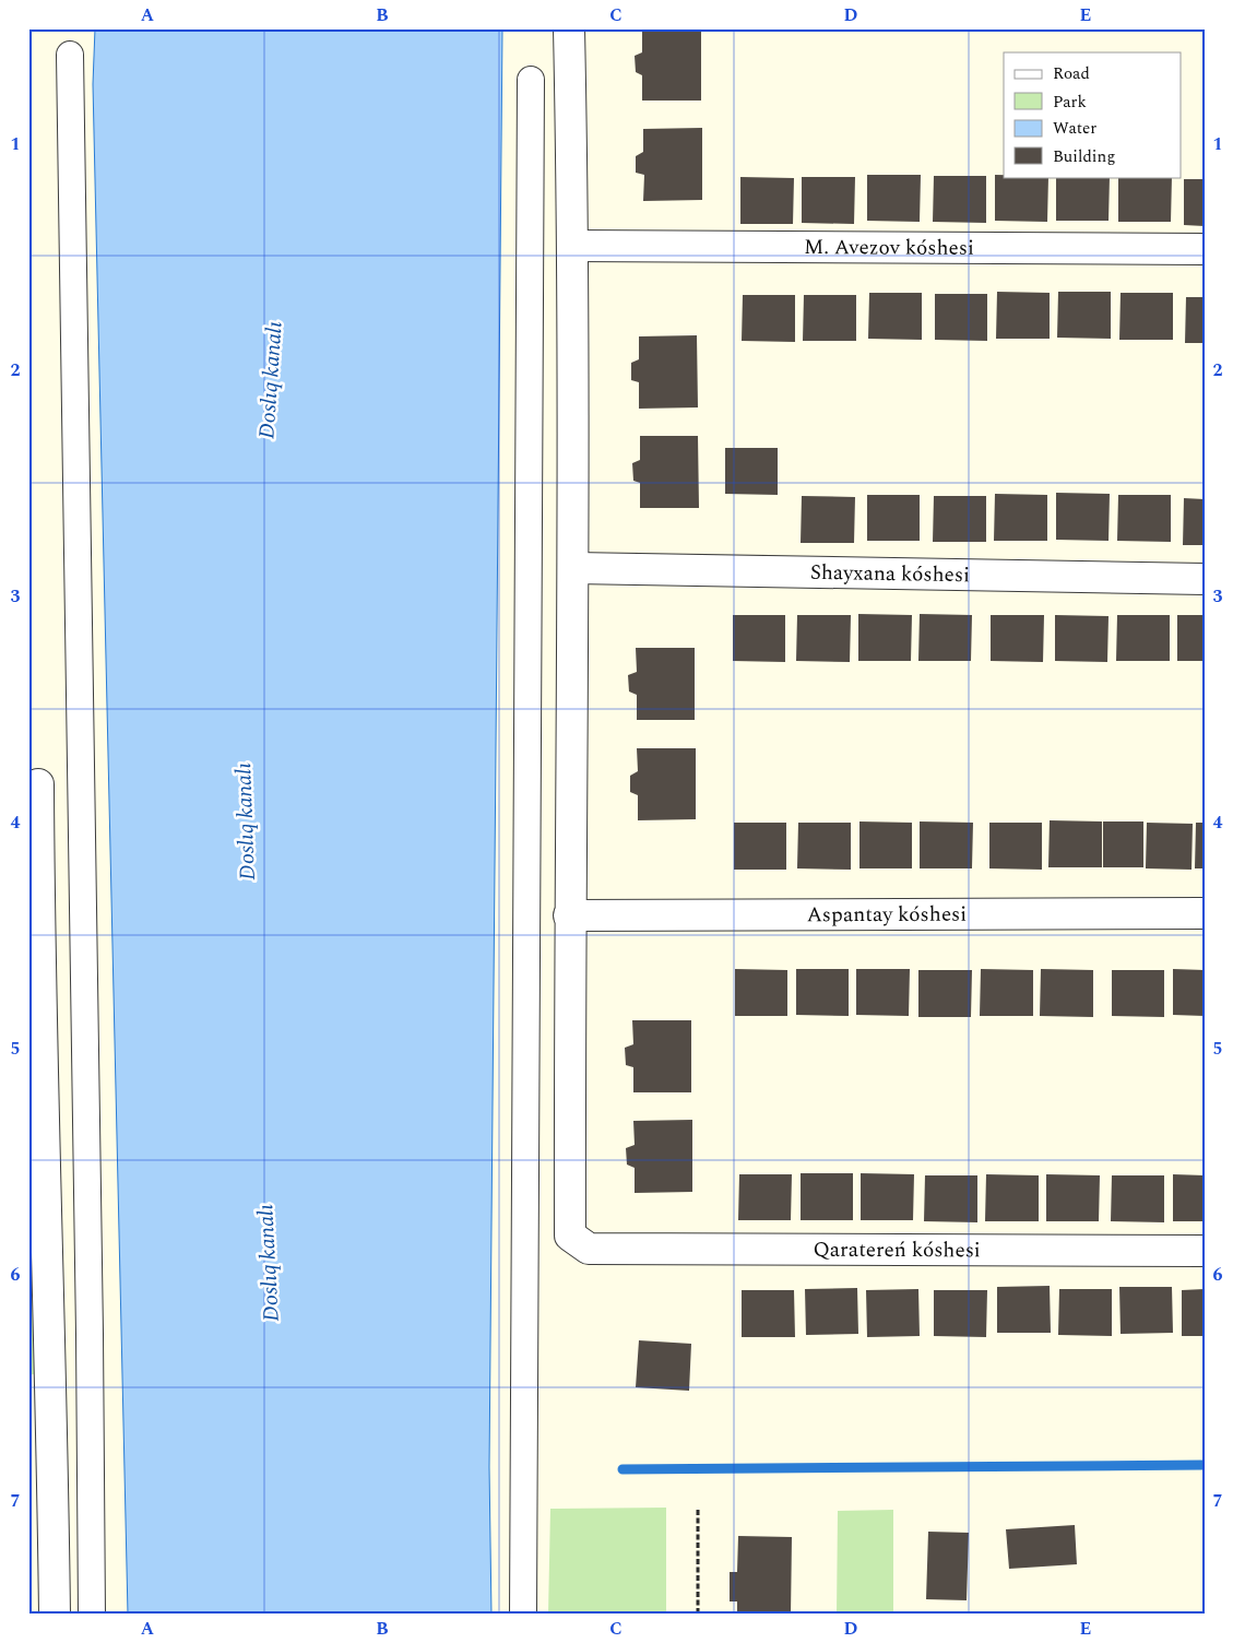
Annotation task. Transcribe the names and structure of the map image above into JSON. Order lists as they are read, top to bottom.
{
  "streets": {
    "street": [
      "M. Avezov kóshesi",
      "Shayxana kóshesi",
      "Aspantay kóshesi",
      "Qaratereń kóshesi"
    ]
  },
  "crossings": [
    ["Aspantay kóshesi", "Qaratereń kóshesi"]
  ],
  "water": ["Doslıq kanalı"],
  "legend": [
    "Road",
    "Park",
    "Water",
    "Building"
  ],
  "grid": {
    "columns": [
      "A",
      "B",
      "C",
      "D",
      "E"
    ],
    "rows": [
      "1",
      "2",
      "3",
      "4",
      "5",
      "6",
      "7"
    ]
  }
}
